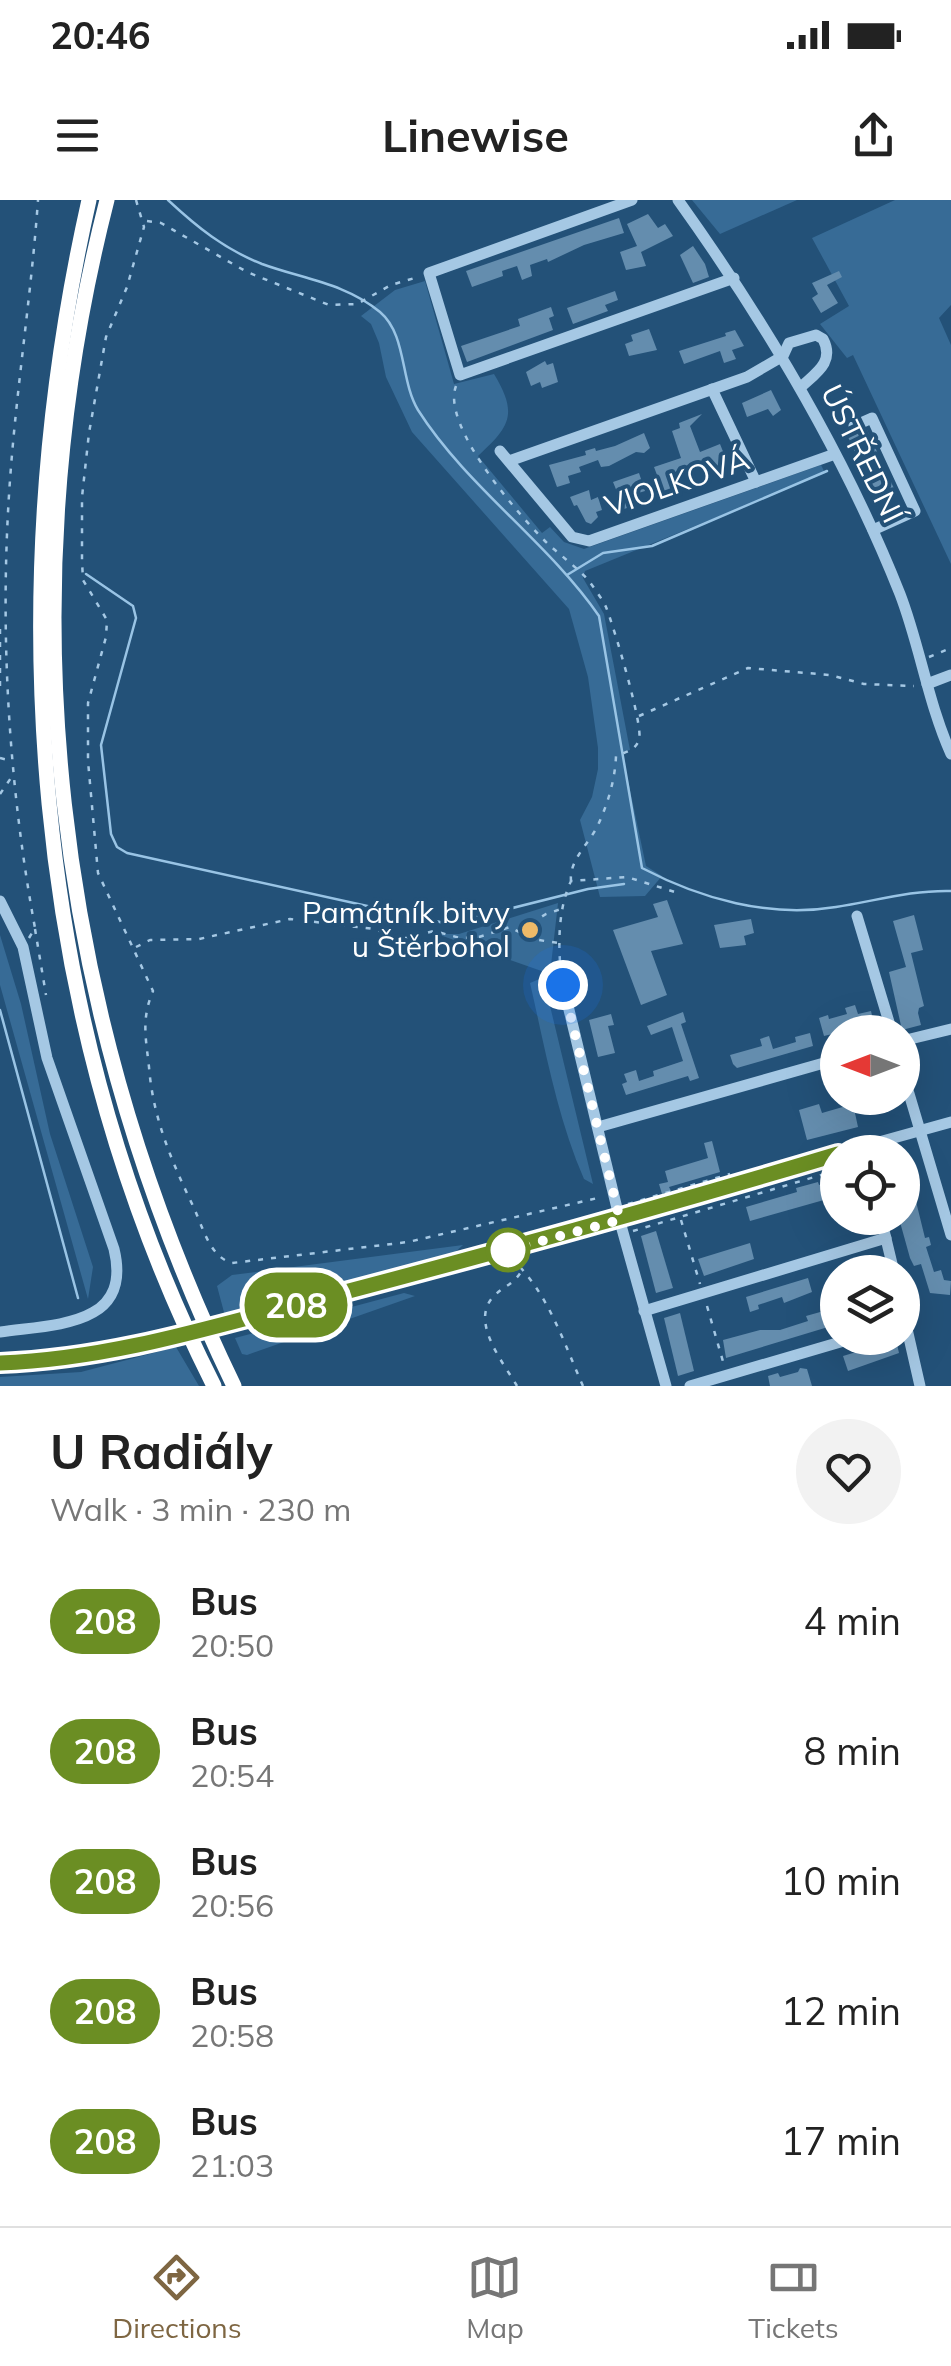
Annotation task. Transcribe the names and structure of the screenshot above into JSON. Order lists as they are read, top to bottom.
{
  "streets": {
    "street": ["ÚSTŘEDNÍ", "VIOLKOVÁ"]
  },
  "crossings": [
    ["ÚSTŘEDNÍ", "VIOLKOVÁ"]
  ],
  "places": ["Památník bitvy u Štěrbohol"],
  "lines": ["bus line 208"],
  "north": "left",
  "page": {
    "status": "20:46",
    "header": "Linewise",
    "on_map": "208",
    "heading": ["U Radiály", "Walk · 3 min · 230 m"],
    "list": [
      {
        "mark": "208",
        "name": "Bus",
        "note": "20:50",
        "value": "4 min"
      },
      {
        "mark": "208",
        "name": "Bus",
        "note": "20:54",
        "value": "8 min"
      },
      {
        "mark": "208",
        "name": "Bus",
        "note": "20:56",
        "value": "10 min"
      },
      {
        "mark": "208",
        "name": "Bus",
        "note": "20:58",
        "value": "12 min"
      },
      {
        "mark": "208",
        "name": "Bus",
        "note": "21:03",
        "value": "17 min"
      }
    ],
    "tabs": ["Directions", "Map", "Tickets"]
  }
}
